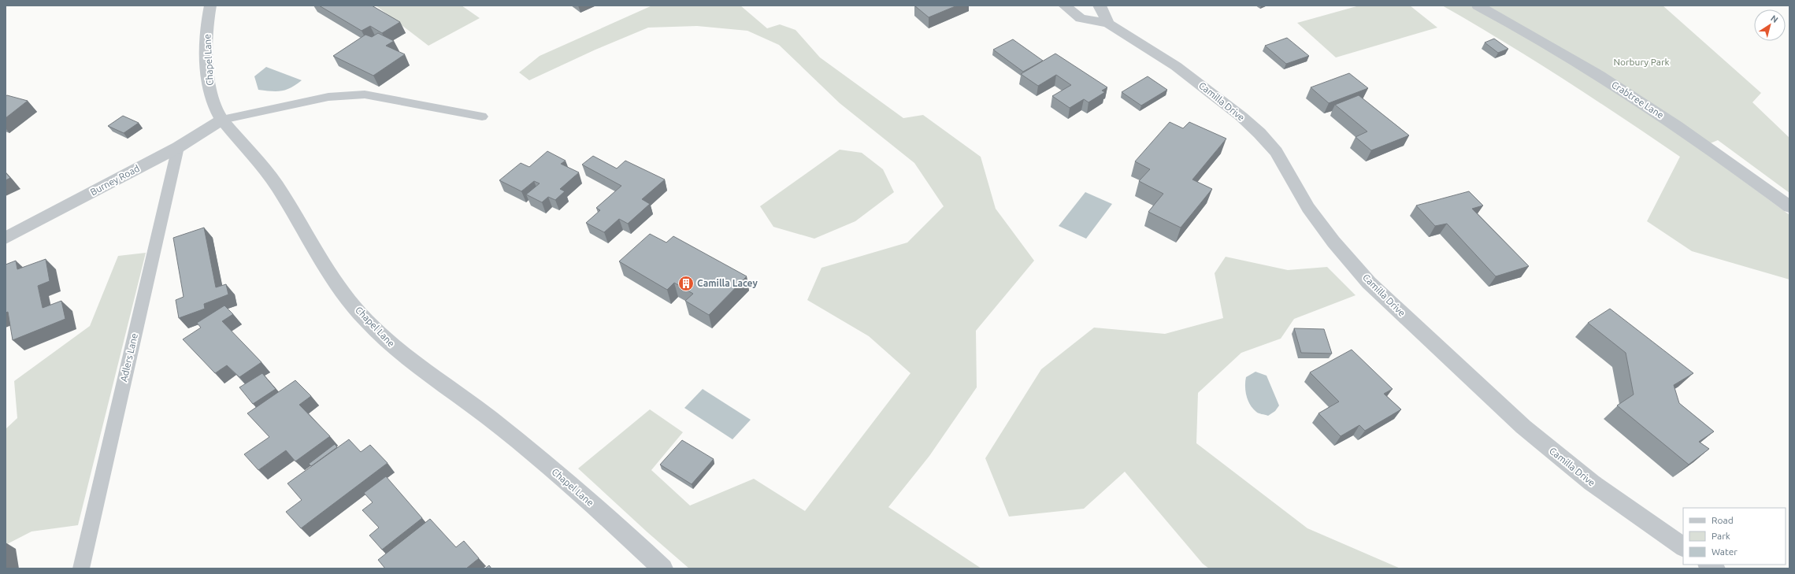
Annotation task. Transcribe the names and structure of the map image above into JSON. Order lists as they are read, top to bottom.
{
  "streets": {
    "street": [
      "Chapel Lane",
      "Crabtree Lane",
      "Camilla Drive",
      "Burney Road"
    ],
    "lane": ["Adlers Lane"]
  },
  "crossings": [
    ["Chapel Lane", "Burney Road"],
    ["Burney Road", "Adlers Lane"]
  ],
  "parks": ["Norbury Park"],
  "places": {
    "building": ["Camilla Lacey"]
  },
  "legend": ["Road", "Park", "Water"],
  "north": "top right"
}
